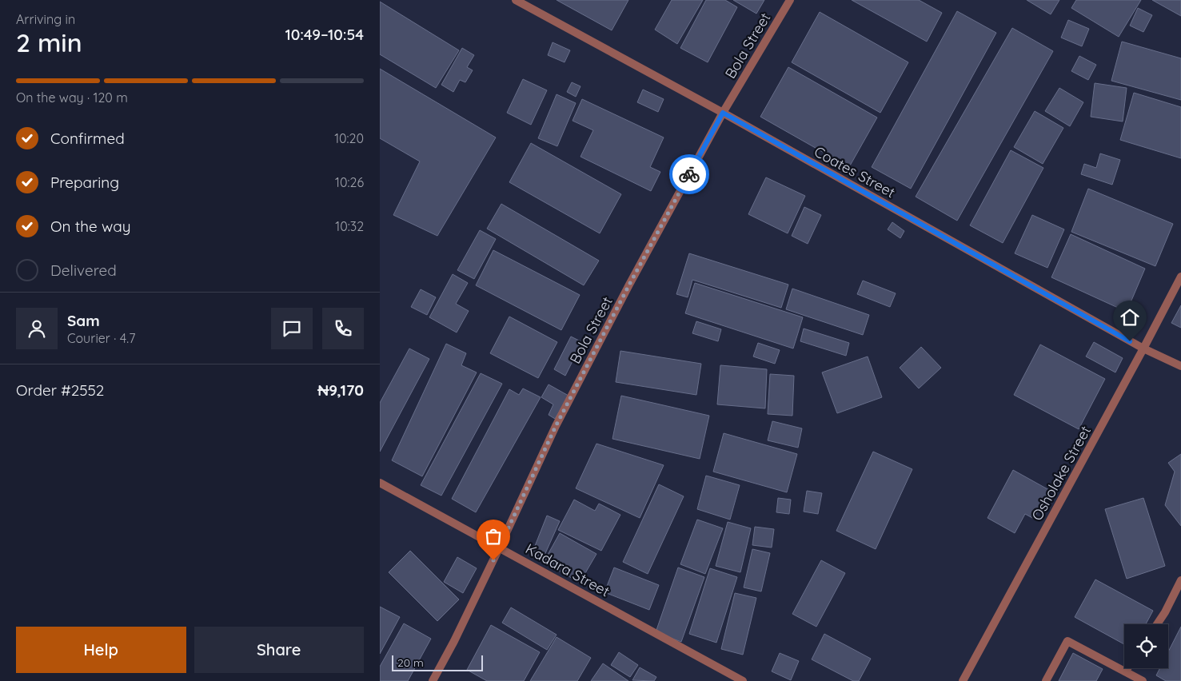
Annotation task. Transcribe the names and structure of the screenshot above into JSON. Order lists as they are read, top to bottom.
{
  "streets": {
    "street": [
      "Bola Street",
      "Coates Street",
      "Osholake Street",
      "Kadara Street"
    ]
  },
  "crossings": [
    ["Bola Street", "Coates Street"],
    ["Bola Street", "Kadara Street"],
    ["Coates Street", "Osholake Street"]
  ],
  "scale_bar": "20 m",
  "page": {
    "heading": ["2 min", "Arriving in", "10:49–10:54"],
    "panel": [
      "Sam",
      "Courier · 4.7",
      "Order #2552",
      "₦9,170"
    ],
    "bar": "On the way · 120 m",
    "list": [
      ["Confirmed", "10:20"],
      ["Preparing", "10:26"],
      ["On the way", "10:32"],
      "Delivered"
    ],
    "buttons": ["Help", "Share"],
    "scale": "20 m"
  }
}
